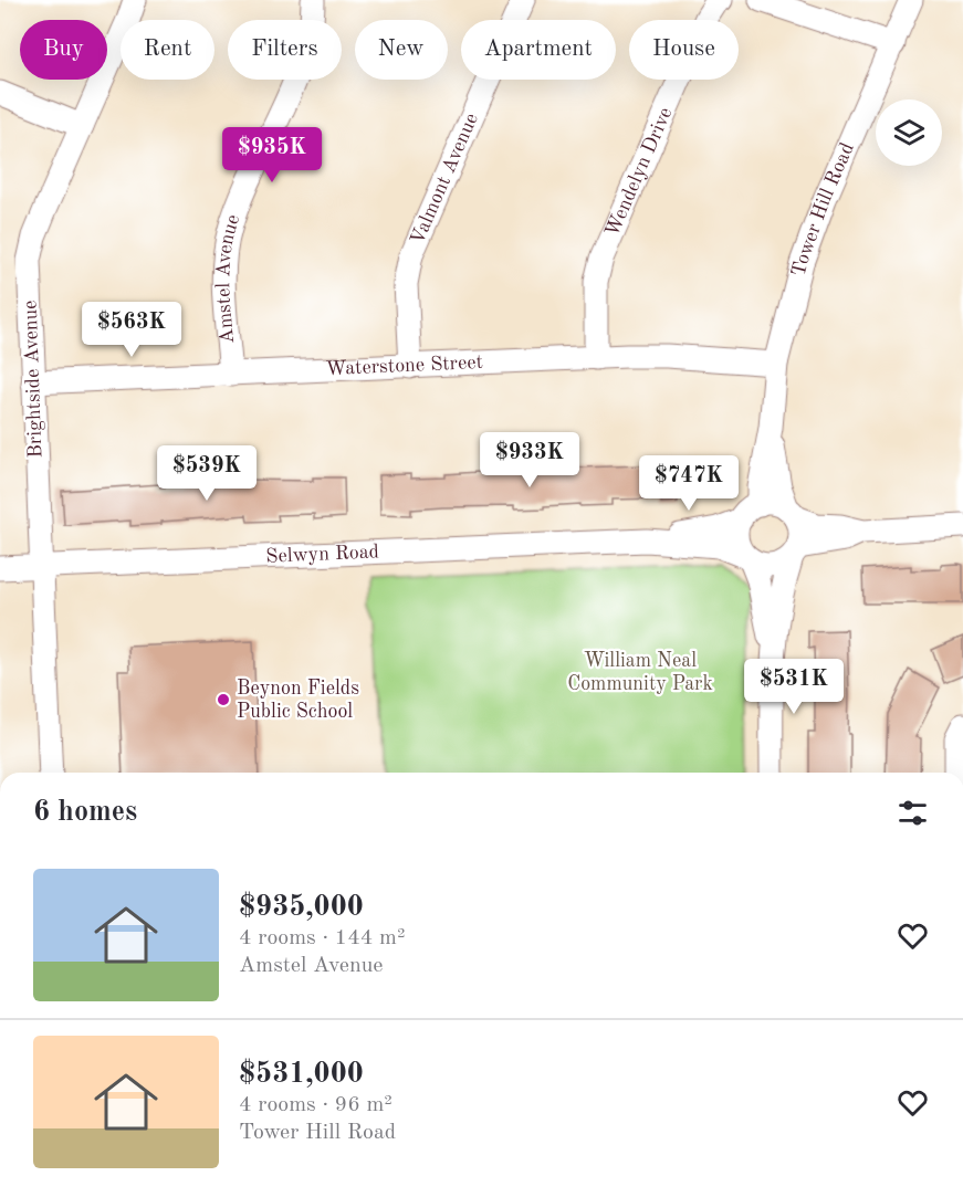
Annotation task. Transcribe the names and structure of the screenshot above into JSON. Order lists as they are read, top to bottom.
{
  "streets": {
    "street": [
      "Wendelyn Drive",
      "Valmont Avenue",
      "Tower Hill Road",
      "Amstel Avenue",
      "Waterstone Street",
      "Brightside Avenue",
      "Selwyn Road"
    ]
  },
  "crossings": [
    ["Wendelyn Drive", "Waterstone Street"],
    ["Valmont Avenue", "Waterstone Street"],
    ["Tower Hill Road", "Waterstone Street"],
    ["Tower Hill Road", "Selwyn Road"],
    ["Amstel Avenue", "Waterstone Street"],
    ["Waterstone Street", "Brightside Avenue"],
    ["Brightside Avenue", "Selwyn Road"]
  ],
  "parks": ["William Neal Community Park"],
  "places": ["Beynon Fields Public School"],
  "page": {
    "chip": [
      "Buy",
      "Rent",
      "Filters",
      "New",
      "Apartment",
      "House"
    ],
    "price": [
      "$935K",
      "$563K",
      "$933K",
      "$539K",
      "$747K",
      "$531K"
    ],
    "heading": "6 homes",
    "list": [
      {
        "name": "$935,000",
        "note": "4 rooms · 144 m² · Amstel Avenue"
      },
      {
        "name": "$531,000",
        "note": "4 rooms · 96 m² · Tower Hill Road"
      }
    ]
  }
}
